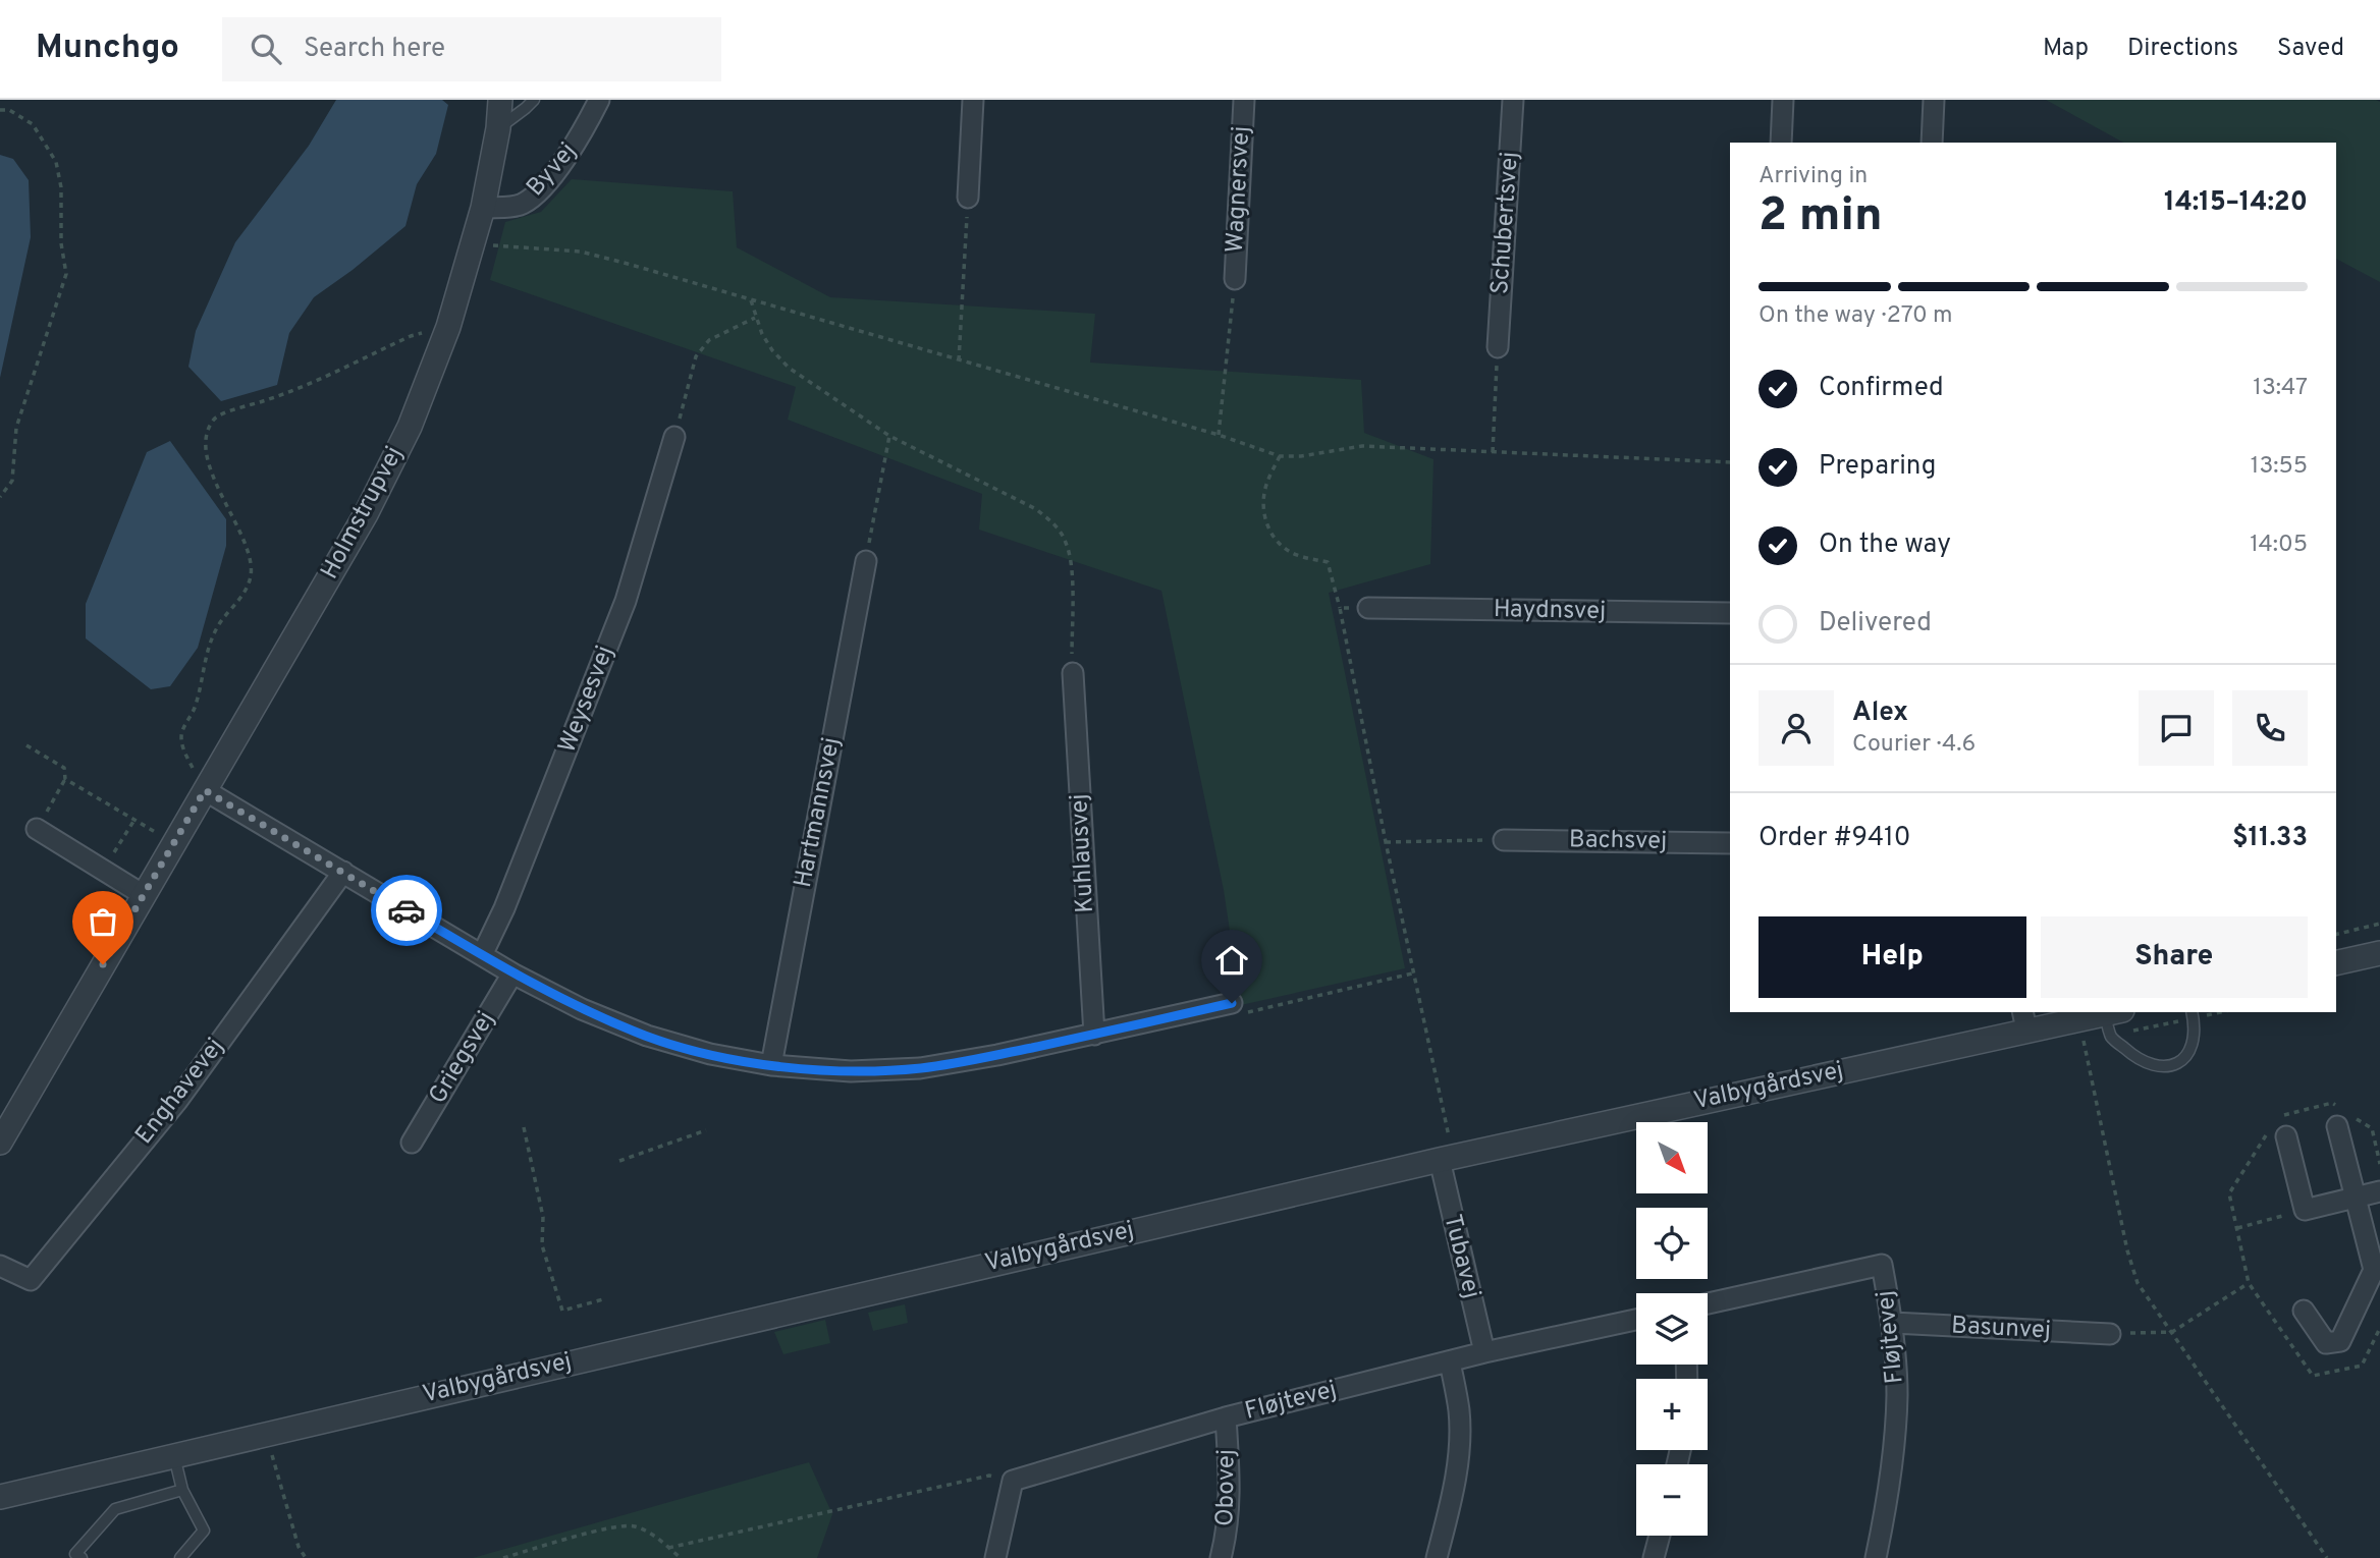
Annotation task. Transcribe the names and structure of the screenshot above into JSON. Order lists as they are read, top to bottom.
{
  "streets": {
    "street": [
      "Byvej",
      "Wagnersvej",
      "Schubertsvej",
      "Holmstrupvej",
      "Haydnsvej",
      "Weysesvej",
      "Hartmannsvej",
      "Bachsvej",
      "Kuhlausvej",
      "Griegsvej",
      "Valbygårdsvej",
      "Enghavevej",
      "Tubavej",
      "Basunvej",
      "Fløjtevej",
      "Obovej"
    ]
  },
  "crossings": [
    ["Byvej", "Holmstrupvej"],
    ["Valbygårdsvej", "Tubavej"],
    ["Tubavej", "Fløjtevej"],
    ["Basunvej", "Fløjtevej"],
    ["Fløjtevej", "Obovej"]
  ],
  "north": "bottom right",
  "page": {
    "header": "Munchgo",
    "search": "Search here",
    "nav": ["Map", "Directions", "Saved"],
    "heading": ["2 min", "Arriving in", "14:15–14:20"],
    "panel": [
      "Alex",
      "Courier · 4.6",
      "Order #9410",
      "$11.33"
    ],
    "bar": "On the way · 270 m",
    "list": [
      ["Confirmed", "13:47"],
      ["Preparing", "13:55"],
      ["On the way", "14:05"],
      "Delivered"
    ],
    "buttons": ["Help", "Share"],
    "map_buttons": ["+", "−"]
  }
}
